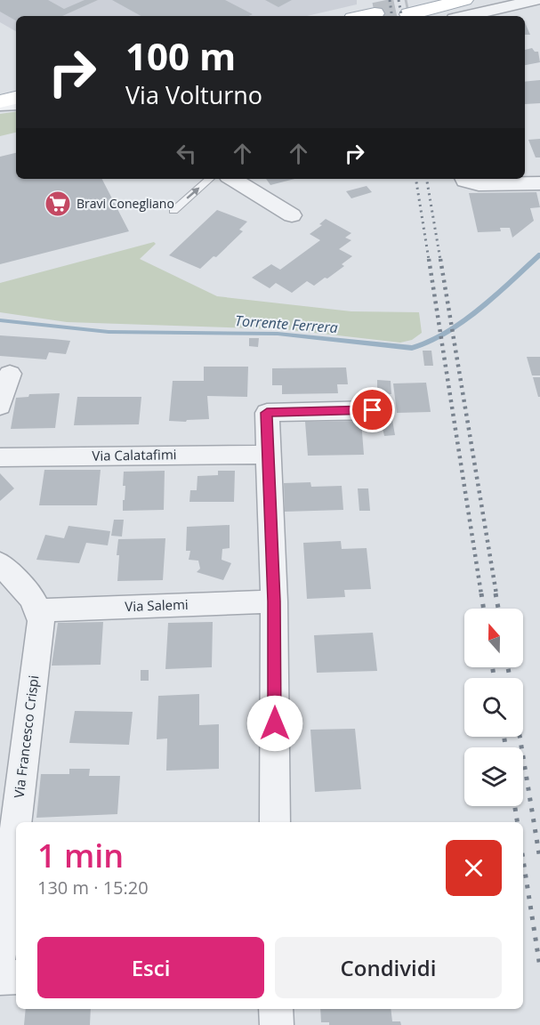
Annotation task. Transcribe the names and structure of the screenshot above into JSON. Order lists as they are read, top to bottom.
{
  "streets": {
    "street": ["Via Calatafimi", "Via Salemi", "Via Francesco Crispi"]
  },
  "crossings": [
    ["Via Salemi", "Via Francesco Crispi"]
  ],
  "water": ["Torrente Ferrera"],
  "places": {
    "supermarket": ["Bravi Conegliano"]
  },
  "north": "top",
  "page": {
    "turn": ["100 m", "Via Volturno"],
    "heading": ["1 min", "130 m · 15:20"],
    "buttons": ["Esci", "Condividi"]
  }
}
